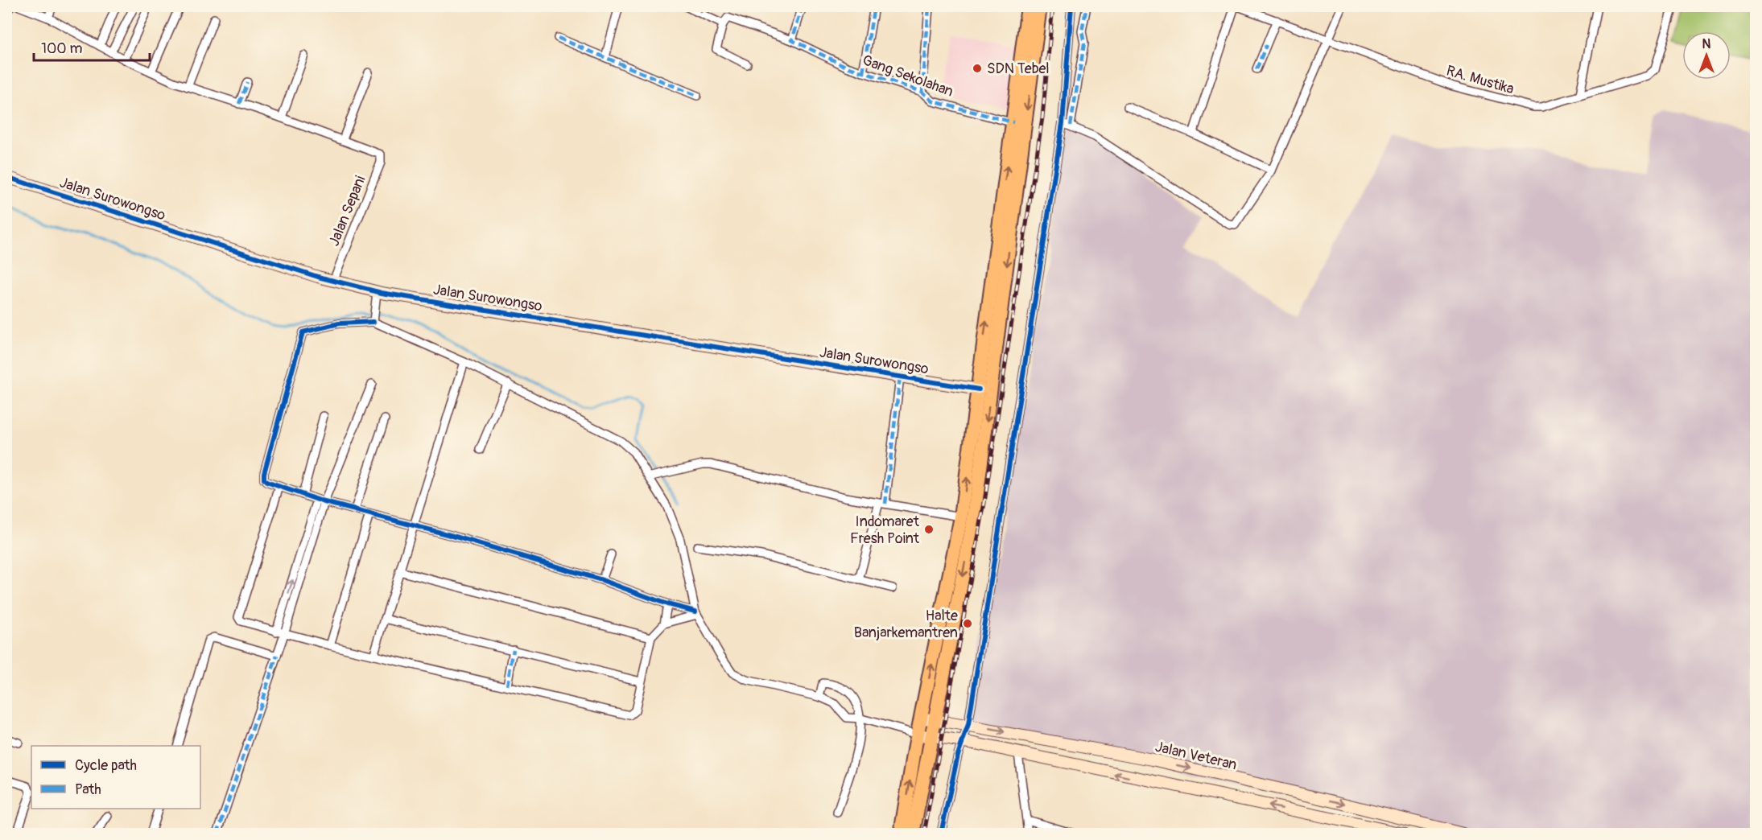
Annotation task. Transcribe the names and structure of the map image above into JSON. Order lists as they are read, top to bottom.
{
  "streets": {
    "main road": ["Jalan Surowongso", "Jalan Veteran"],
    "street": ["Gang Sekolahan", "RA. Mustika", "Jalan Sepani"]
  },
  "crossings": [
    ["Jalan Surowongso", "Jalan Sepani"]
  ],
  "places": ["SDN Tebel", "Indomaret Fresh Point", "Halte Banjarkemantren"],
  "legend": ["Cycle path", "Path"],
  "scale_bar": "100 m",
  "north": "top"
}
